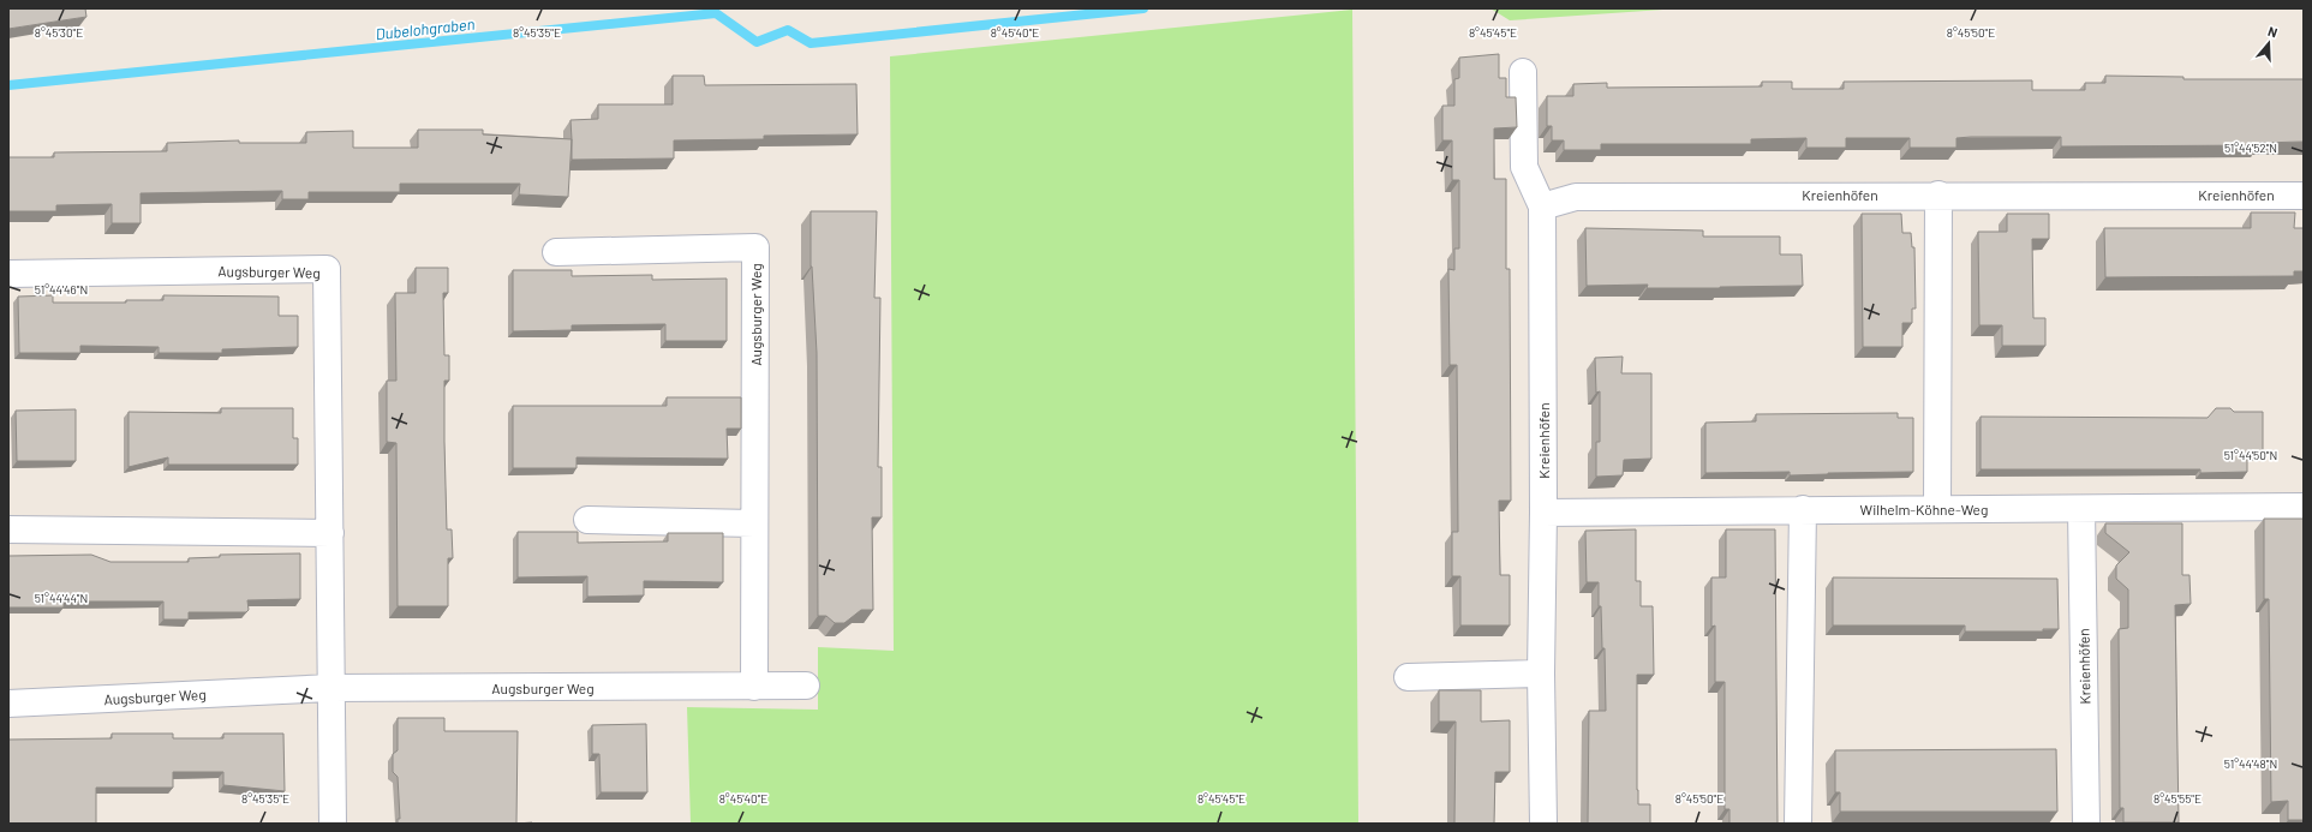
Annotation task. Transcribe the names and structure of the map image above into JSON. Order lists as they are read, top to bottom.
{
  "streets": {
    "street": ["Kreienhöfen", "Augsburger Weg", "Wilhelm-Köhne-Weg"]
  },
  "crossings": [
    ["Kreienhöfen", "Wilhelm-Köhne-Weg"]
  ],
  "water": ["Dubelohgraben"],
  "north": "top",
  "coordinates": [
    "8°45'30\"E",
    "8°45'35\"E",
    "8°45'40\"E",
    "8°45'45\"E",
    "8°45'50\"E",
    "51°44'52\"N",
    "51°44'46\"N",
    "51°44'50\"N",
    "51°44'44\"N",
    "51°44'48\"N",
    "8°45'55\"E"
  ]
}
